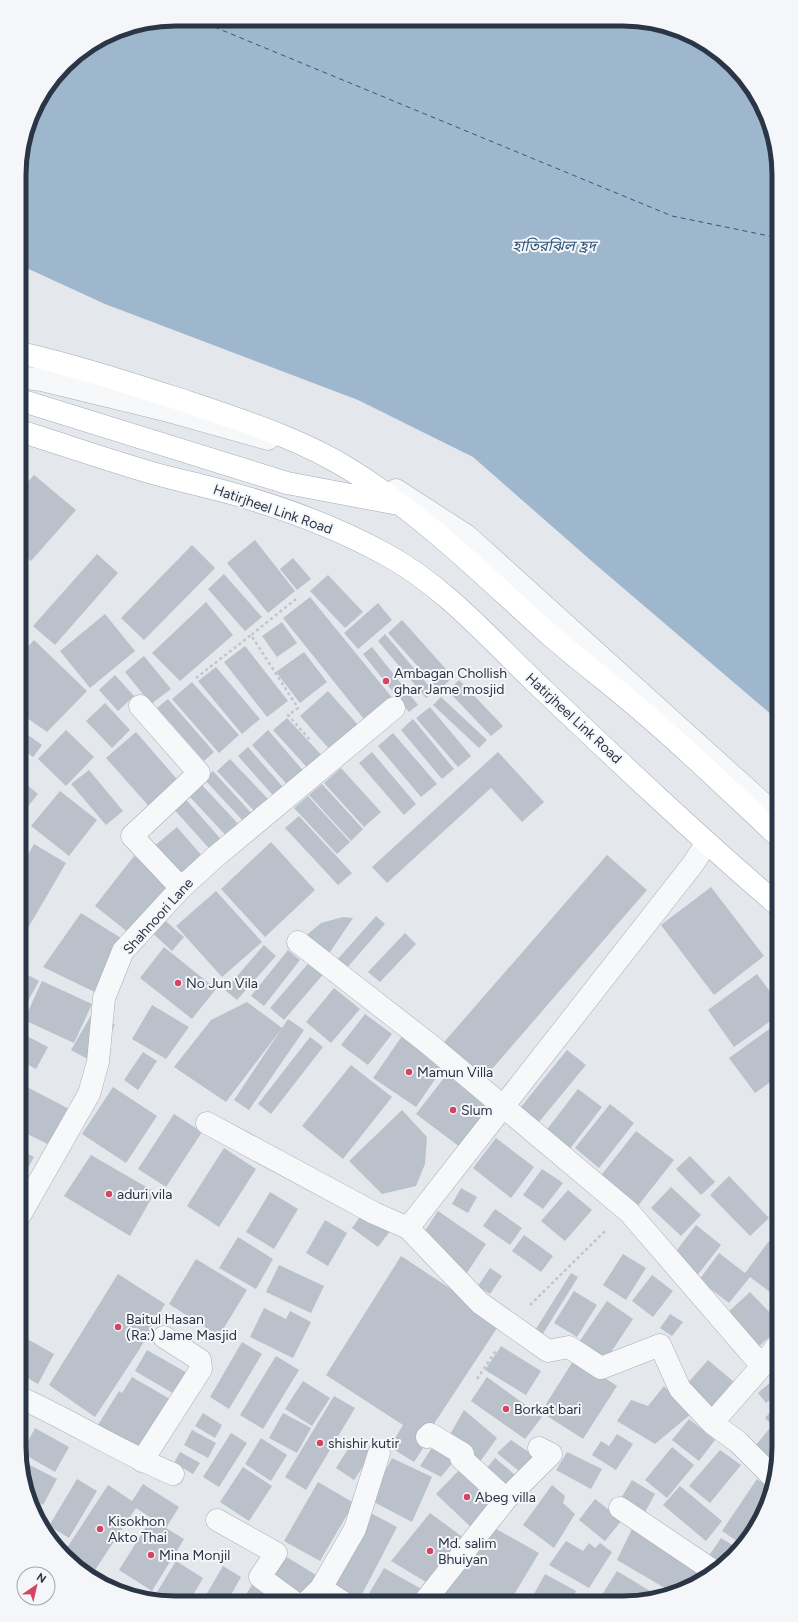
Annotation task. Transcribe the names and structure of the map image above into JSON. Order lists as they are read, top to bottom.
{
  "streets": {
    "main road": ["Hatirjheel Link Road"],
    "street": ["Shahnoori Lane"]
  },
  "water": ["হাতিরঝিল হ্রদ"],
  "places": [
    "Ambagan Chollish ghar Jame mosjid",
    "No Jun Vila",
    "Mamun Villa",
    "Slum",
    "aduri vila",
    "Baitul Hasan (Ra:) Jame Masjid",
    "Borkat bari",
    "shishir kutir",
    "Abeg villa",
    "Kisokhon Akto Thai",
    "Md. salim Bhuiyan",
    "Mina Monjil"
  ],
  "north": "top right"
}
